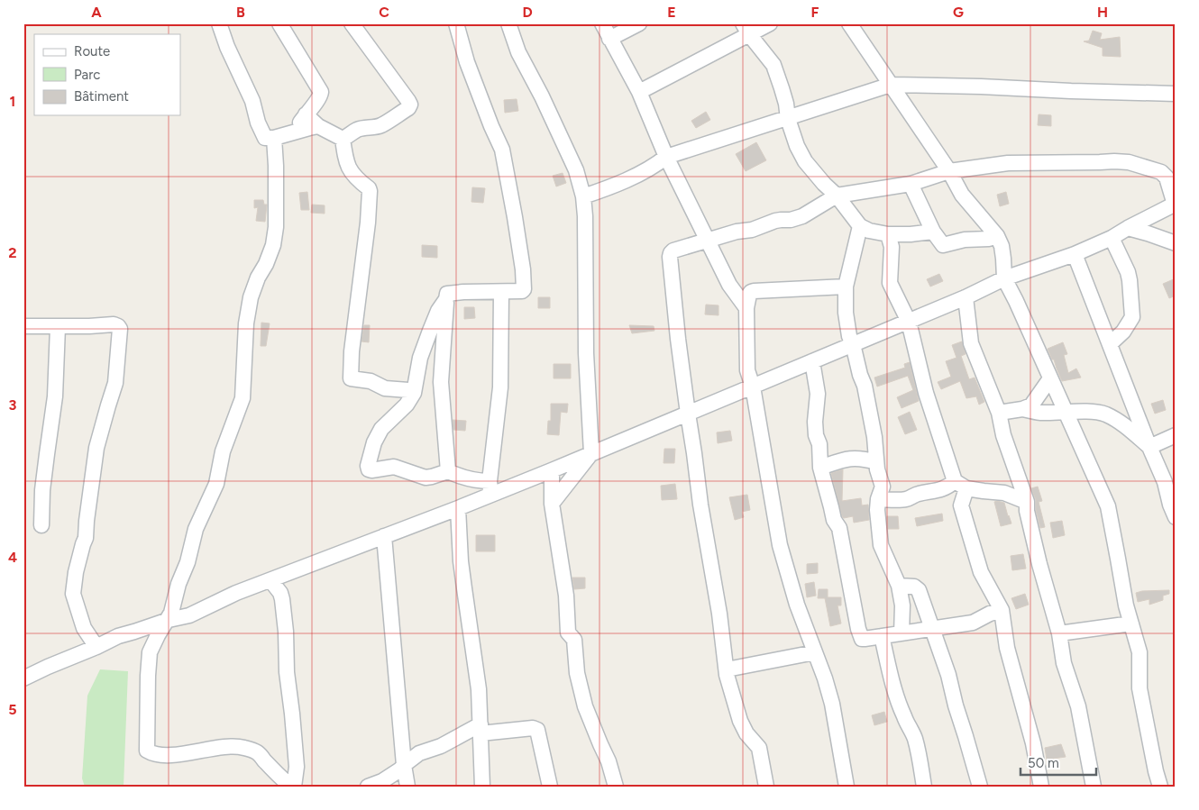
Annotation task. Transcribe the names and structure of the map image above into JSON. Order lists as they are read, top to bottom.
{
  "legend": ["Route", "Parc", "Bâtiment"],
  "scale_bar": "50 m",
  "grid": {
    "columns": [
      "A",
      "B",
      "C",
      "D",
      "E",
      "F",
      "G",
      "H"
    ],
    "rows": [
      "1",
      "2",
      "3",
      "4",
      "5"
    ]
  }
}
